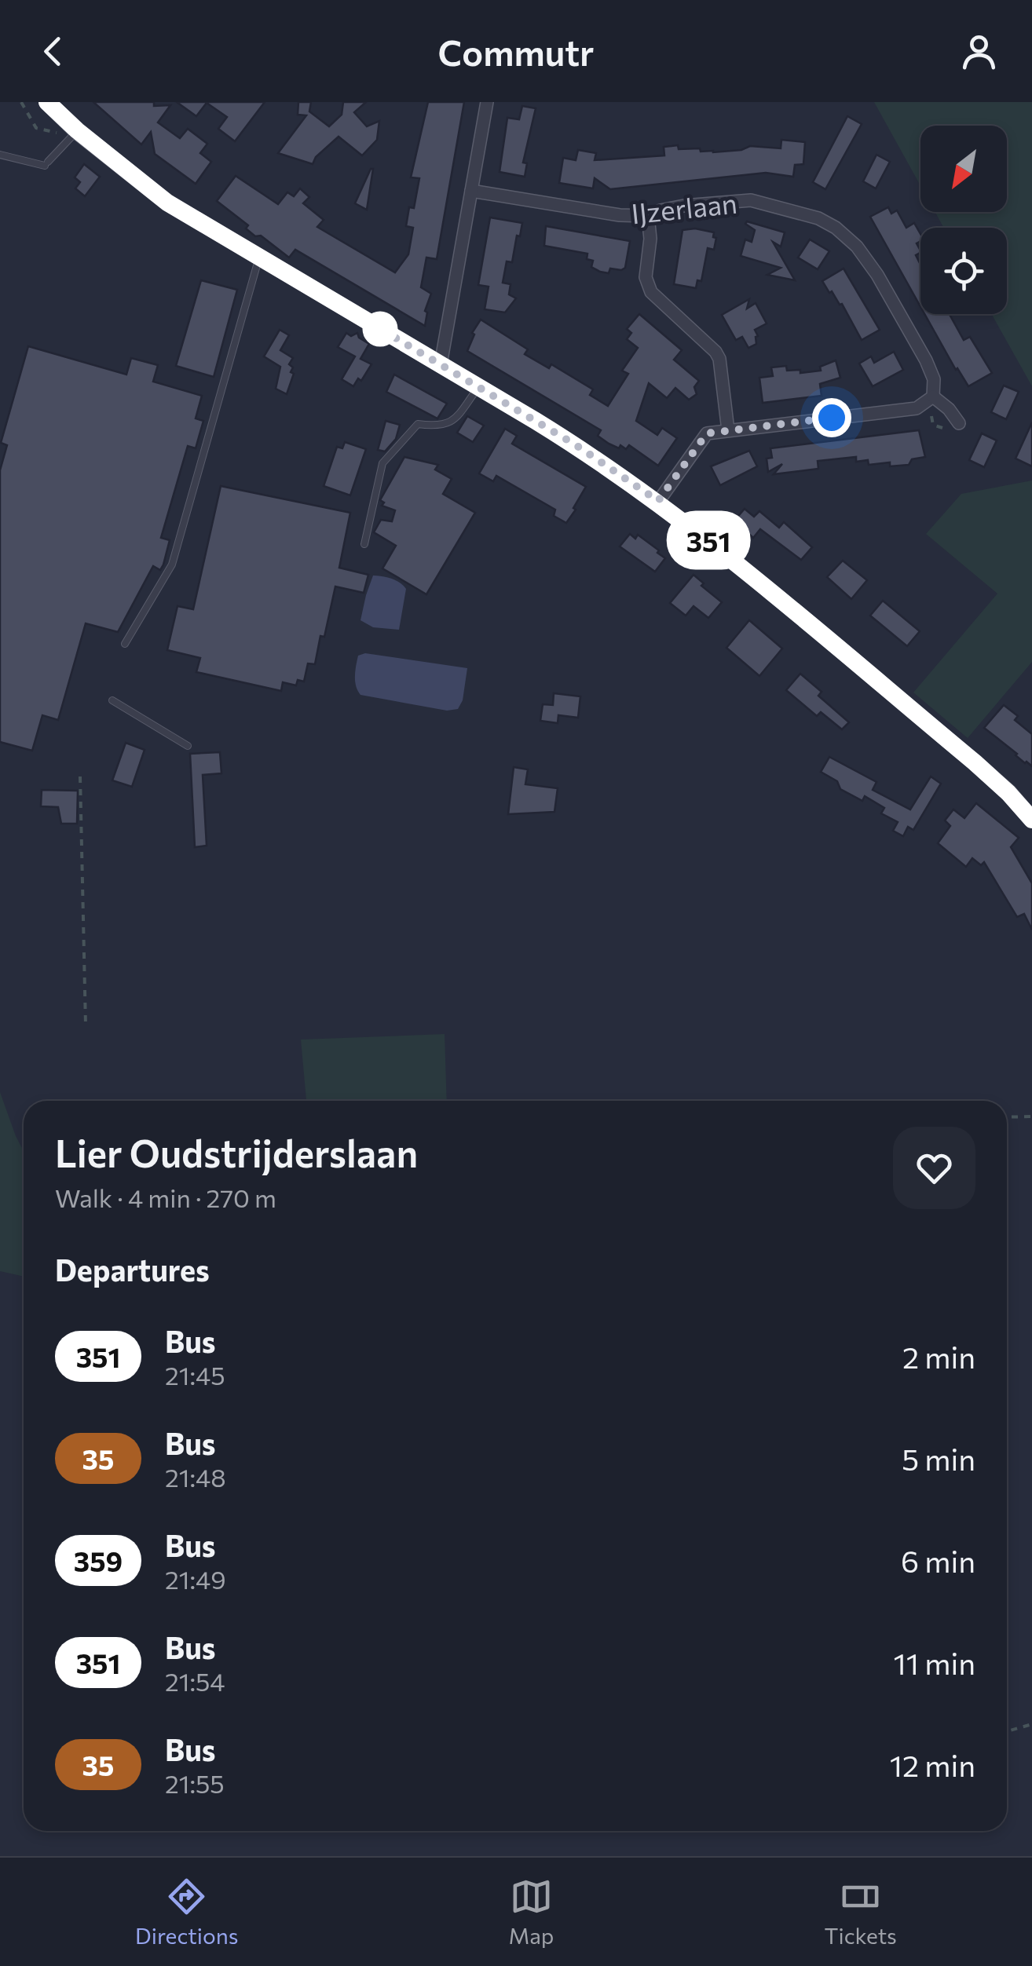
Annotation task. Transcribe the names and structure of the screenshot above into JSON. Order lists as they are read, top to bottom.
{
  "streets": {
    "street": ["IJzerlaan"]
  },
  "lines": ["bus line 351"],
  "north": "bottom left",
  "page": {
    "header": "Commutr",
    "on_map": "351",
    "heading": [
      ["Lier Oudstrijderslaan", "Walk · 4 min · 270 m"],
      "Departures"
    ],
    "list": [
      {
        "mark": "351",
        "name": "Bus",
        "note": "21:45",
        "value": "2 min"
      },
      {
        "mark": "35",
        "name": "Bus",
        "note": "21:48",
        "value": "5 min"
      },
      {
        "mark": "359",
        "name": "Bus",
        "note": "21:49",
        "value": "6 min"
      },
      {
        "mark": "351",
        "name": "Bus",
        "note": "21:54",
        "value": "11 min"
      },
      {
        "mark": "35",
        "name": "Bus",
        "note": "21:55",
        "value": "12 min"
      }
    ],
    "tabs": ["Directions", "Map", "Tickets"]
  }
}
